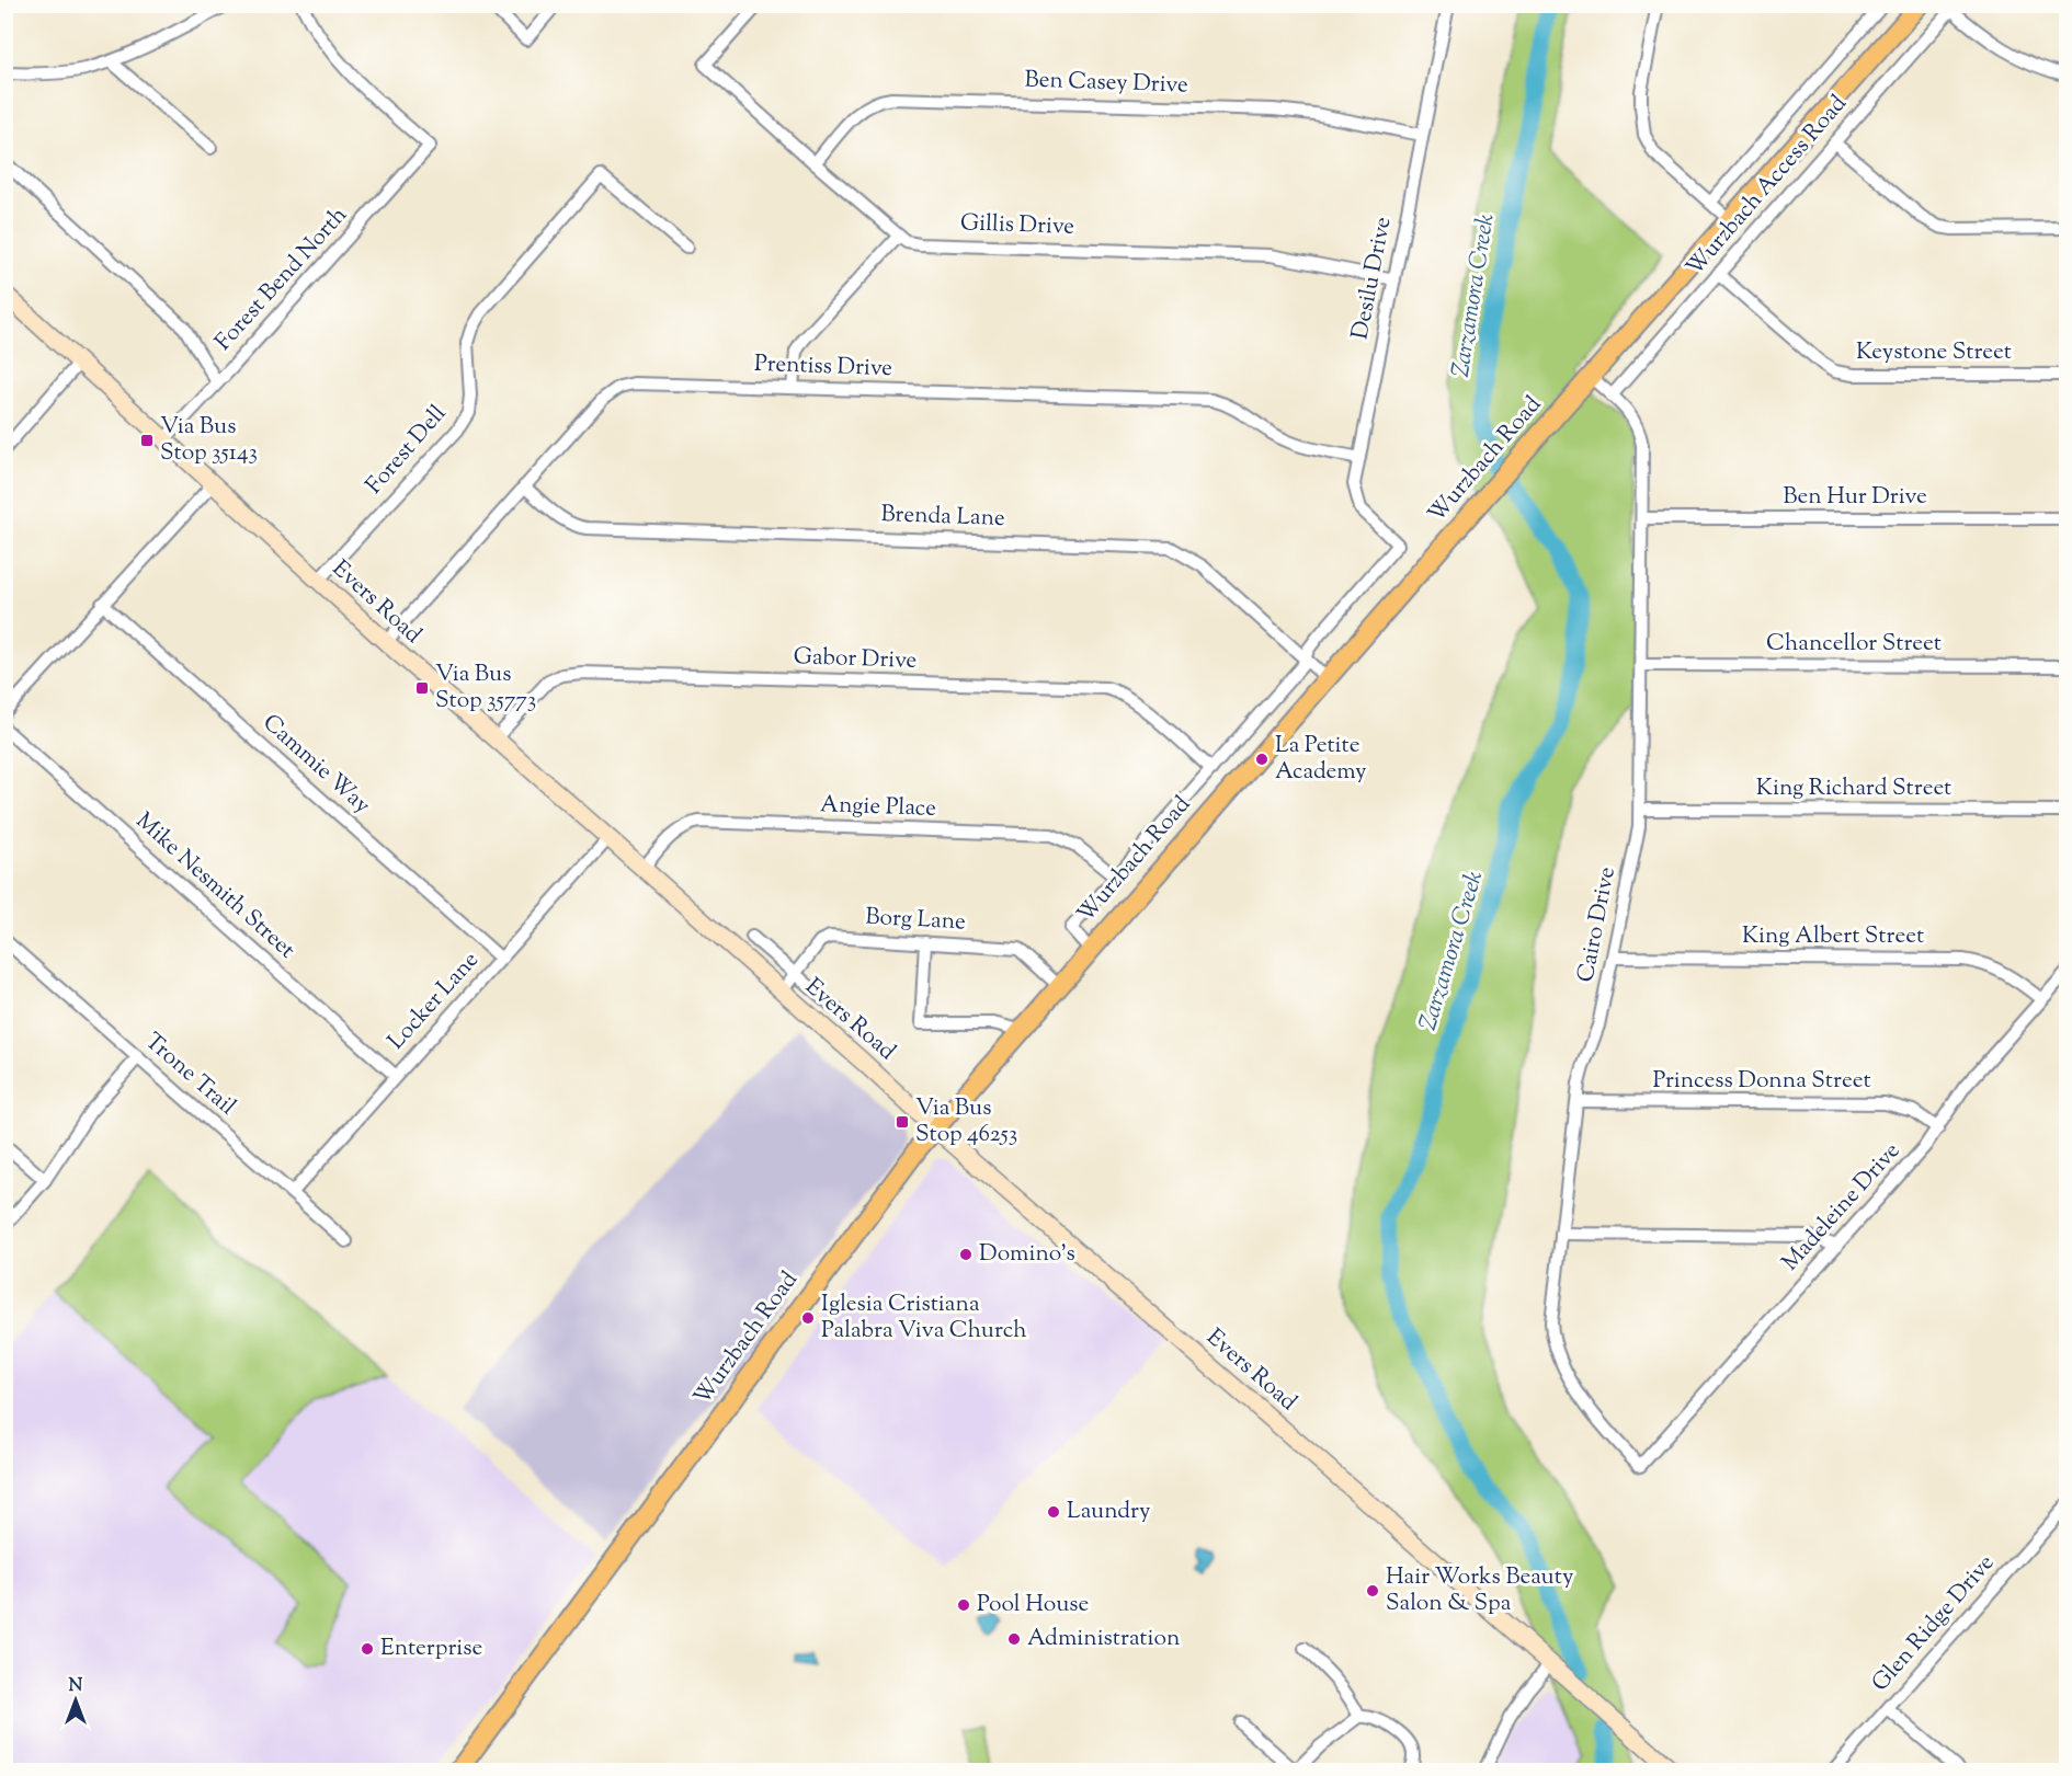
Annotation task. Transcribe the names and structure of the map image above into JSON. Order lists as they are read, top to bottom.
{
  "streets": {
    "main road": ["Wurzbach Road", "Evers Road"],
    "street": [
      "Ben Casey Drive",
      "Wurzbach Access Road",
      "Gillis Drive",
      "Desilu Drive",
      "Forest Bend North",
      "Keystone Street",
      "Prentiss Drive",
      "Forest Dell",
      "Ben Hur Drive",
      "Brenda Lane",
      "Chancellor Street",
      "Gabor Drive",
      "Cammie Way",
      "King Richard Street",
      "Angie Place",
      "Mike Nesmith Street",
      "Borg Lane",
      "Cairo Drive",
      "King Albert Street",
      "Locker Lane",
      "Trone Trail",
      "Princess Donna Street",
      "Madeleine Drive",
      "Glen Ridge Drive"
    ]
  },
  "crossings": [
    ["Ben Casey Drive", "Gillis Drive"],
    ["Ben Casey Drive", "Desilu Drive"],
    ["Wurzbach Access Road", "Keystone Street"],
    ["Wurzbach Access Road", "Cairo Drive"],
    ["Gillis Drive", "Desilu Drive"],
    ["Desilu Drive", "Prentiss Drive"],
    ["Desilu Drive", "Wurzbach Road"],
    ["Forest Bend North", "Evers Road"],
    ["Prentiss Drive", "Brenda Lane"],
    ["Prentiss Drive", "Evers Road"],
    ["Forest Dell", "Evers Road"],
    ["Wurzbach Road", "Brenda Lane"],
    ["Wurzbach Road", "Evers Road"],
    ["Wurzbach Road", "Gabor Drive"],
    ["Wurzbach Road", "Angie Place"],
    ["Wurzbach Road", "Borg Lane"],
    ["Wurzbach Road", "Cairo Drive"],
    ["Ben Hur Drive", "Cairo Drive"],
    ["Evers Road", "Gabor Drive"],
    ["Evers Road", "Angie Place"],
    ["Evers Road", "Borg Lane"],
    ["Evers Road", "Locker Lane"],
    ["Chancellor Street", "Cairo Drive"],
    ["Cammie Way", "Locker Lane"],
    ["King Richard Street", "Cairo Drive"],
    ["Mike Nesmith Street", "Locker Lane"],
    ["Cairo Drive", "King Albert Street"],
    ["Cairo Drive", "Princess Donna Street"],
    ["Cairo Drive", "Madeleine Drive"],
    ["King Albert Street", "Madeleine Drive"],
    ["Locker Lane", "Trone Trail"],
    ["Princess Donna Street", "Madeleine Drive"]
  ],
  "water": ["Zarzamora Creek"],
  "places": {
    "transit": ["Via Bus Stop 35143", "Via Bus Stop 35773", "Via Bus Stop 46253"],
    "other": [
      "La Petite Academy",
      "Domino's",
      "Iglesia Cristiana Palabra Viva Church",
      "Laundry",
      "Hair Works Beauty Salon & Spa",
      "Pool House",
      "Administration",
      "Enterprise"
    ]
  },
  "north": "top"
}
